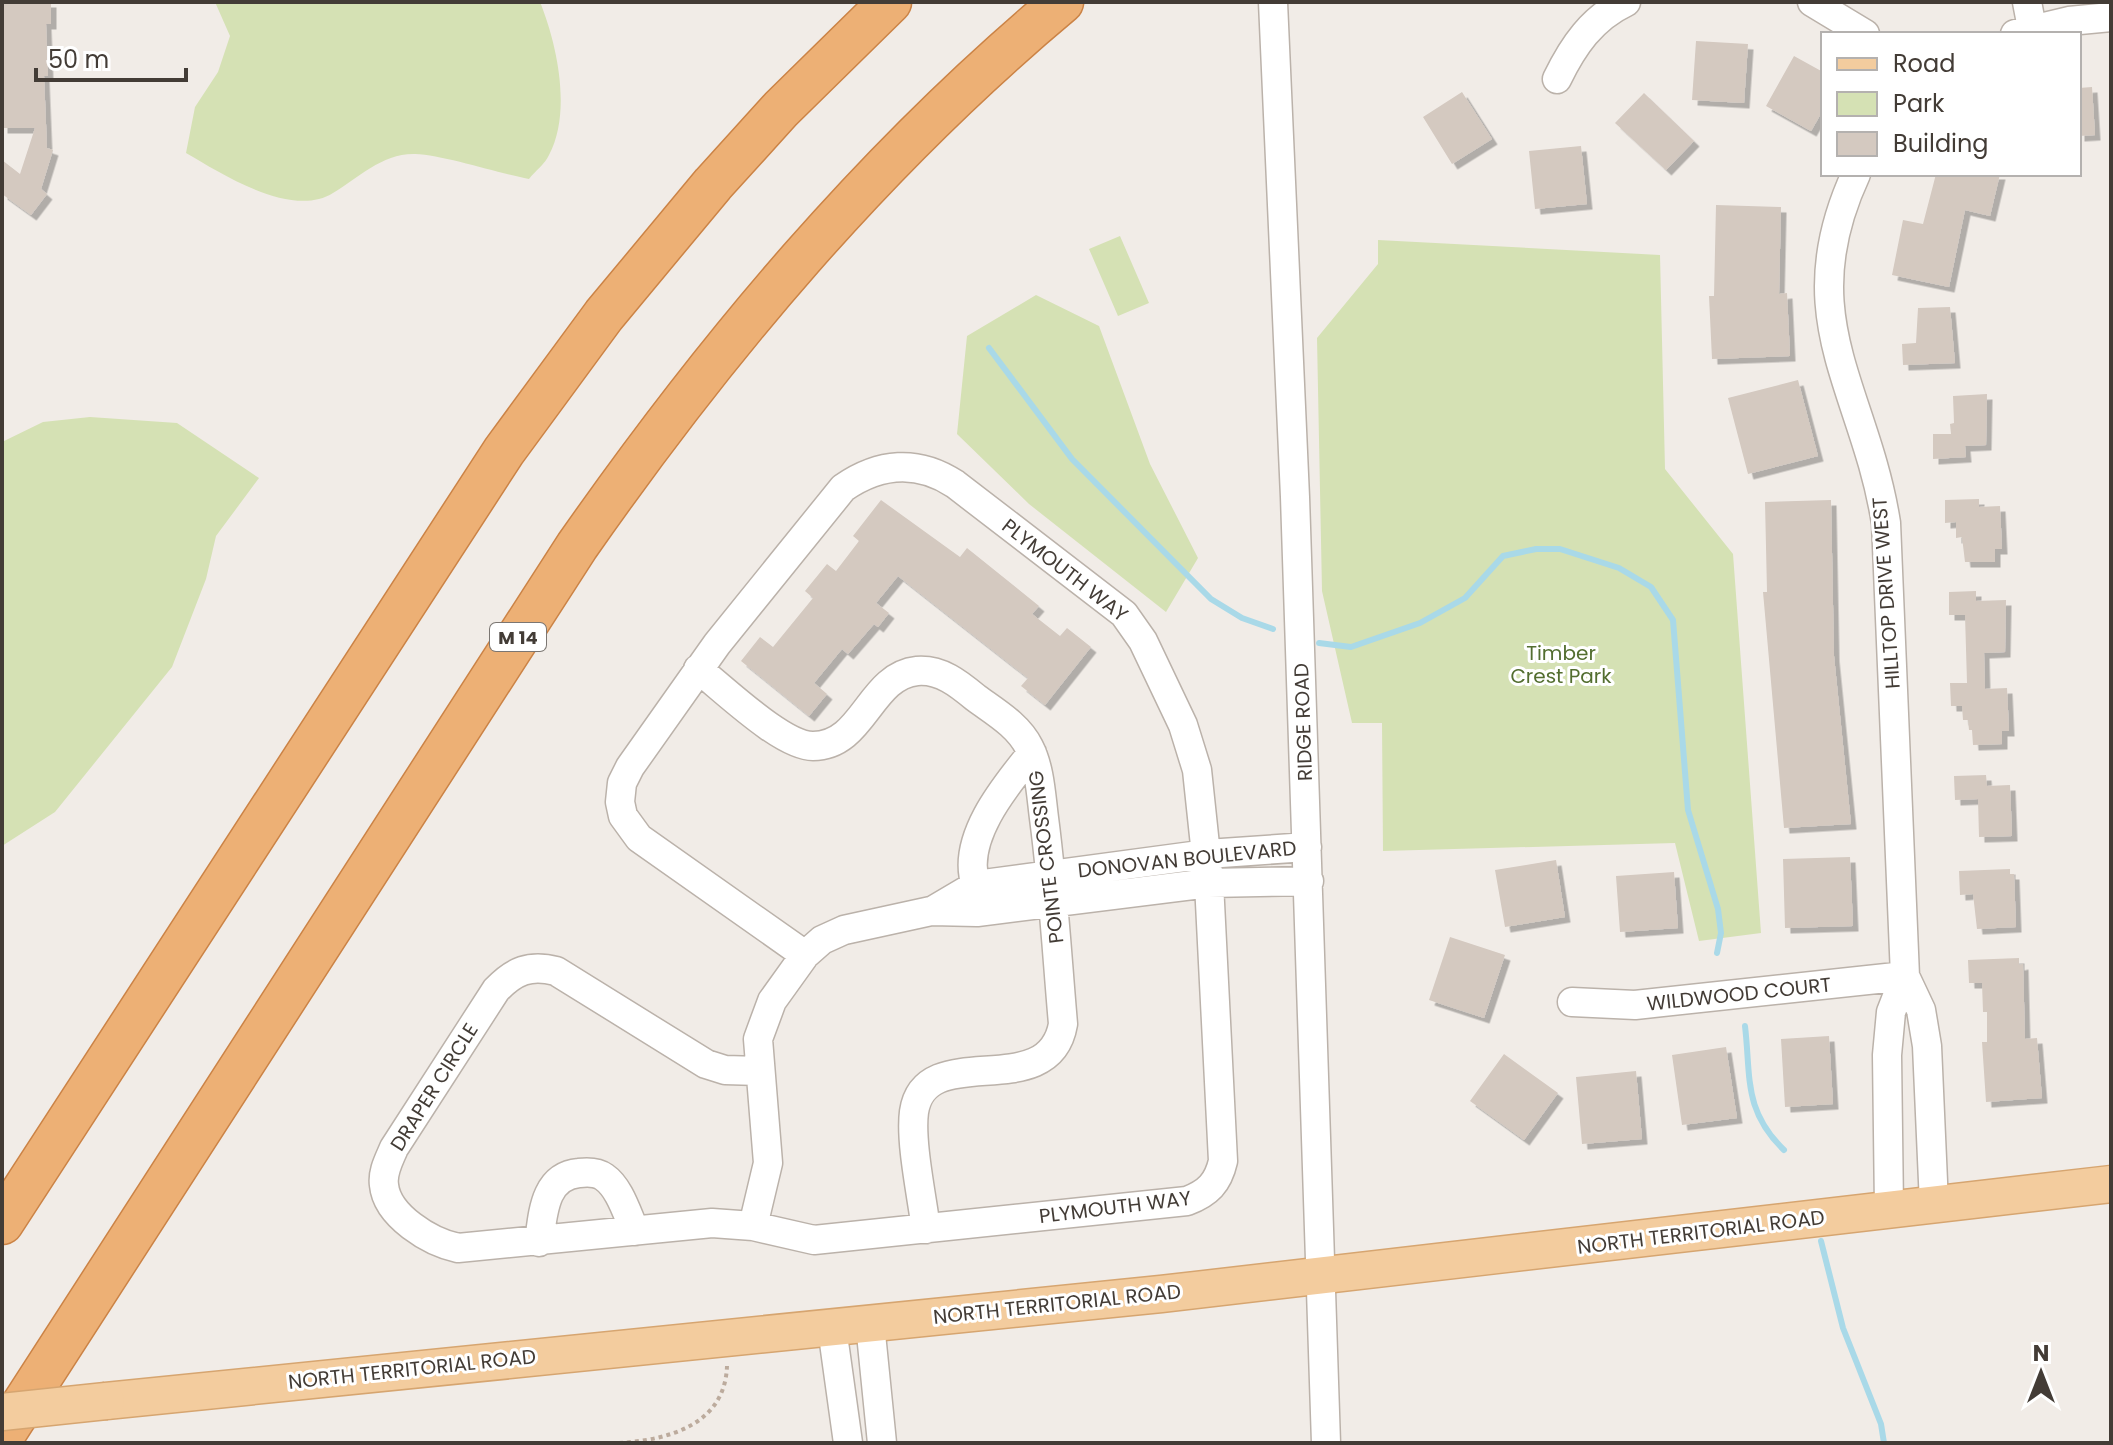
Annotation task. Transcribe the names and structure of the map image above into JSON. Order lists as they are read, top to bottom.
{
  "streets": {
    "highway": ["M 14"],
    "main road": ["NORTH TERRITORIAL ROAD"],
    "street": [
      "PLYMOUTH WAY",
      "HILLTOP DRIVE WEST",
      "RIDGE ROAD",
      "POINTE CROSSING",
      "DONOVAN BOULEVARD",
      "WILDWOOD COURT",
      "DRAPER CIRCLE"
    ]
  },
  "crossings": [
    ["PLYMOUTH WAY", "POINTE CROSSING"],
    ["PLYMOUTH WAY", "DONOVAN BOULEVARD"],
    ["PLYMOUTH WAY", "DRAPER CIRCLE"],
    ["HILLTOP DRIVE WEST", "WILDWOOD COURT"],
    ["HILLTOP DRIVE WEST", "NORTH TERRITORIAL ROAD"],
    ["RIDGE ROAD", "DONOVAN BOULEVARD"],
    ["RIDGE ROAD", "NORTH TERRITORIAL ROAD"],
    ["POINTE CROSSING", "DONOVAN BOULEVARD"],
    ["DONOVAN BOULEVARD", "DRAPER CIRCLE"]
  ],
  "parks": ["Timber Crest Park"],
  "legend": ["Road", "Park", "Building"],
  "scale_bar": "50 m",
  "north": "top"
}
